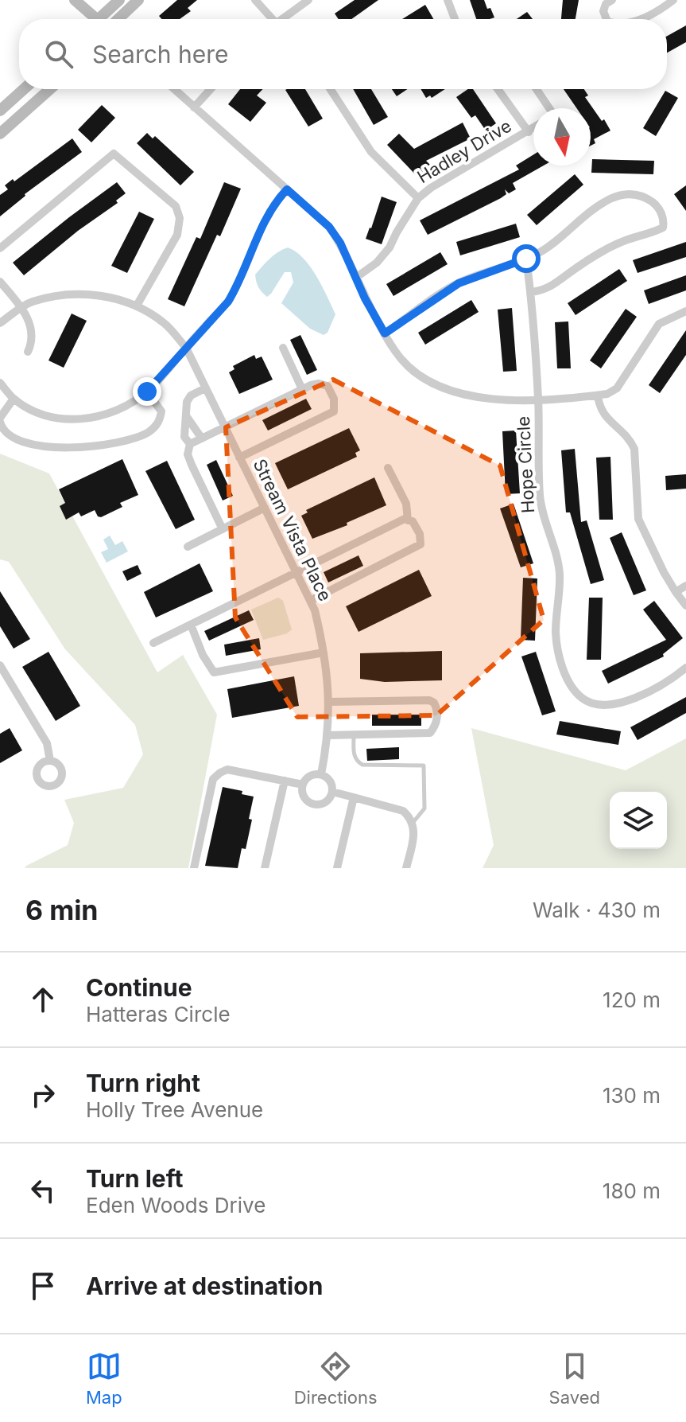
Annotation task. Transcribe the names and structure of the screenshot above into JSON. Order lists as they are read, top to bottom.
{
  "streets": {
    "street": ["Hadley Drive", "Hope Circle", "Stream Vista Place"]
  },
  "north": "bottom",
  "page": {
    "search": "Search here",
    "heading": ["6 min", "Walk · 430 m"],
    "list": [
      ["Continue", "Hatteras Circle", "120 m"],
      ["Turn right", "Holly Tree Avenue", "130 m"],
      ["Turn left", "Eden Woods Drive", "180 m"],
      "Arrive at destination"
    ],
    "nav": ["Map", "Directions", "Saved"]
  }
}
